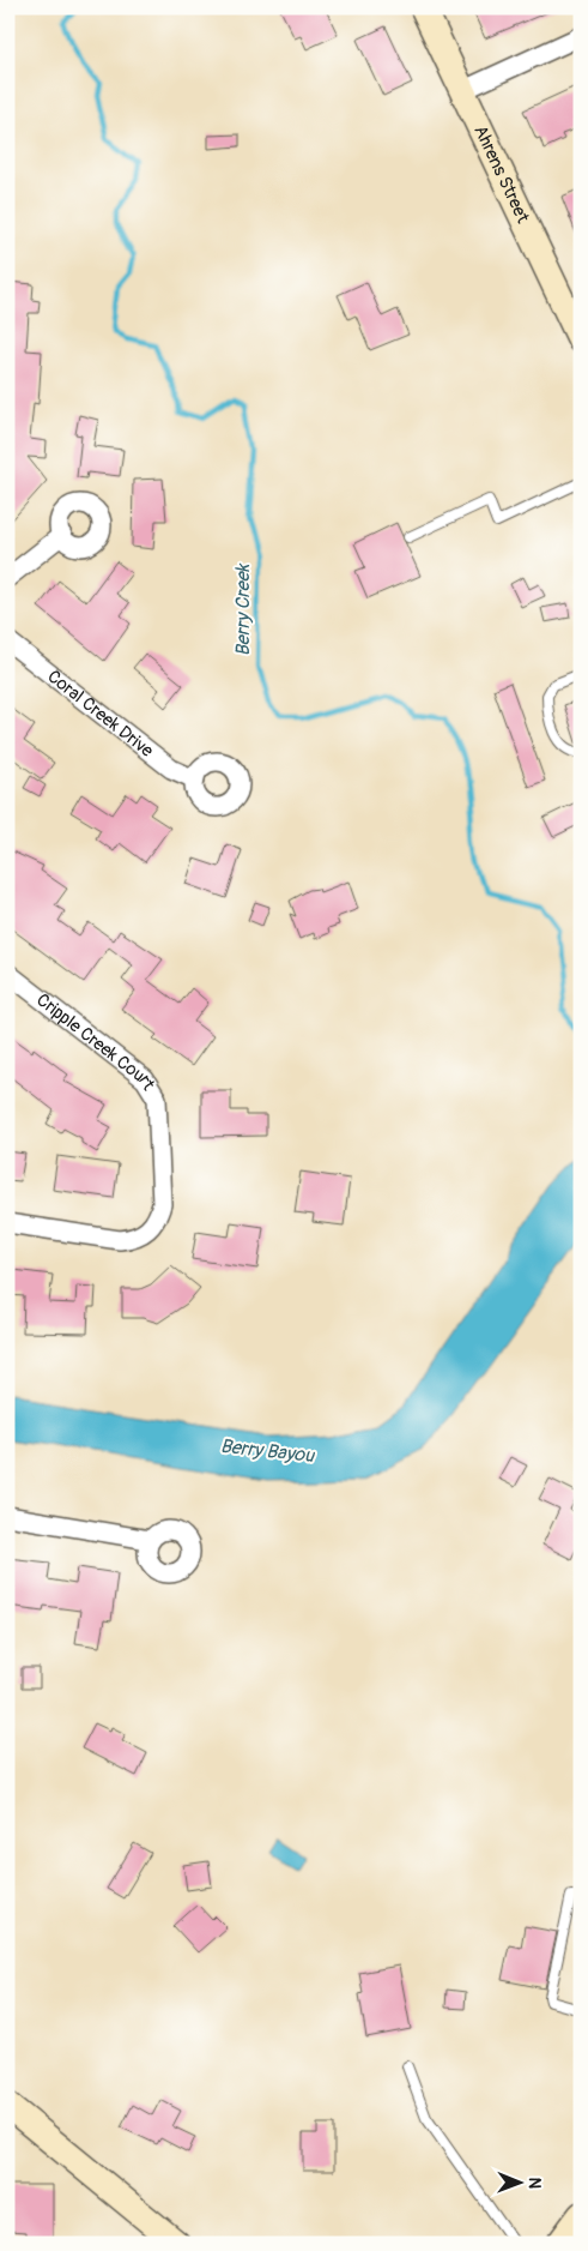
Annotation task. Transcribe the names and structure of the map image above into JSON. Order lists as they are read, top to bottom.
{
  "streets": {
    "street": ["Ahrens Street", "Coral Creek Drive", "Cripple Creek Court"]
  },
  "water": ["Berry Creek", "Berry Bayou"],
  "north": "right"
}
